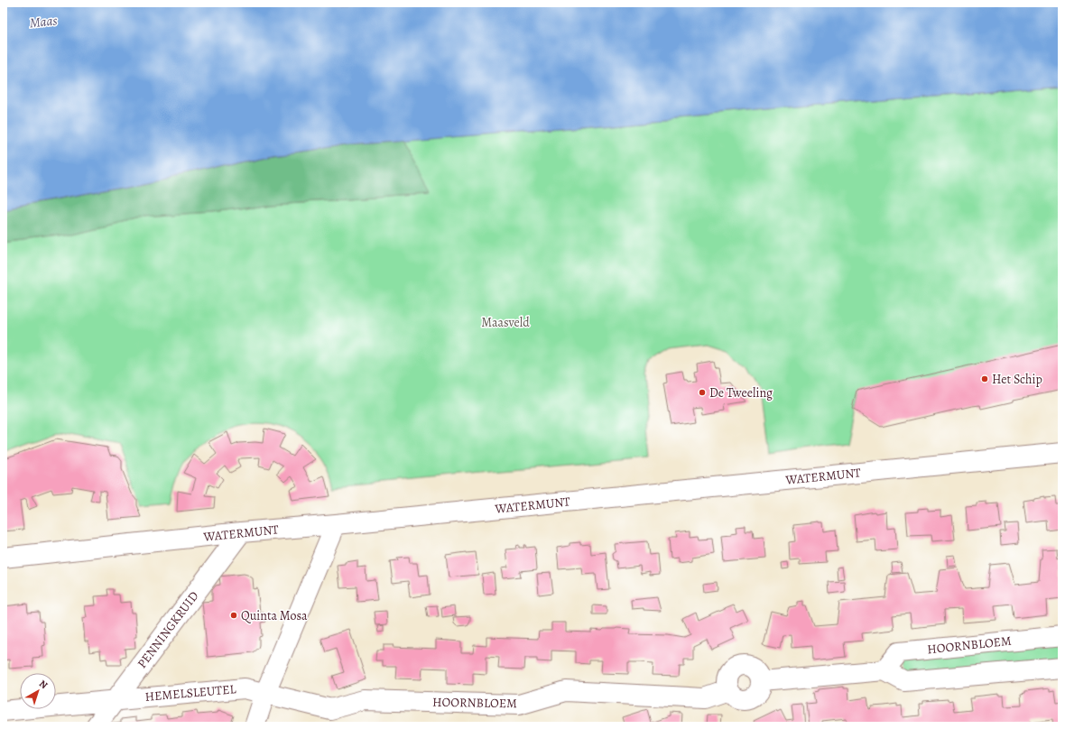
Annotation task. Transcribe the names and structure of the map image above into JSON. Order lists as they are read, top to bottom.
{
  "streets": {
    "street": [
      "WATERMUNT",
      "PENNINGKRUID",
      "HOORNBLOEM",
      "HEMELSLEUTEL"
    ]
  },
  "crossings": [
    ["WATERMUNT", "PENNINGKRUID"],
    ["PENNINGKRUID", "HEMELSLEUTEL"],
    ["HOORNBLOEM", "HEMELSLEUTEL"]
  ],
  "water": ["Maas"],
  "parks": ["Maasveld"],
  "places": ["Het Schip", "De Tweeling", "Quinta Mosa"],
  "north": "top right"
}
